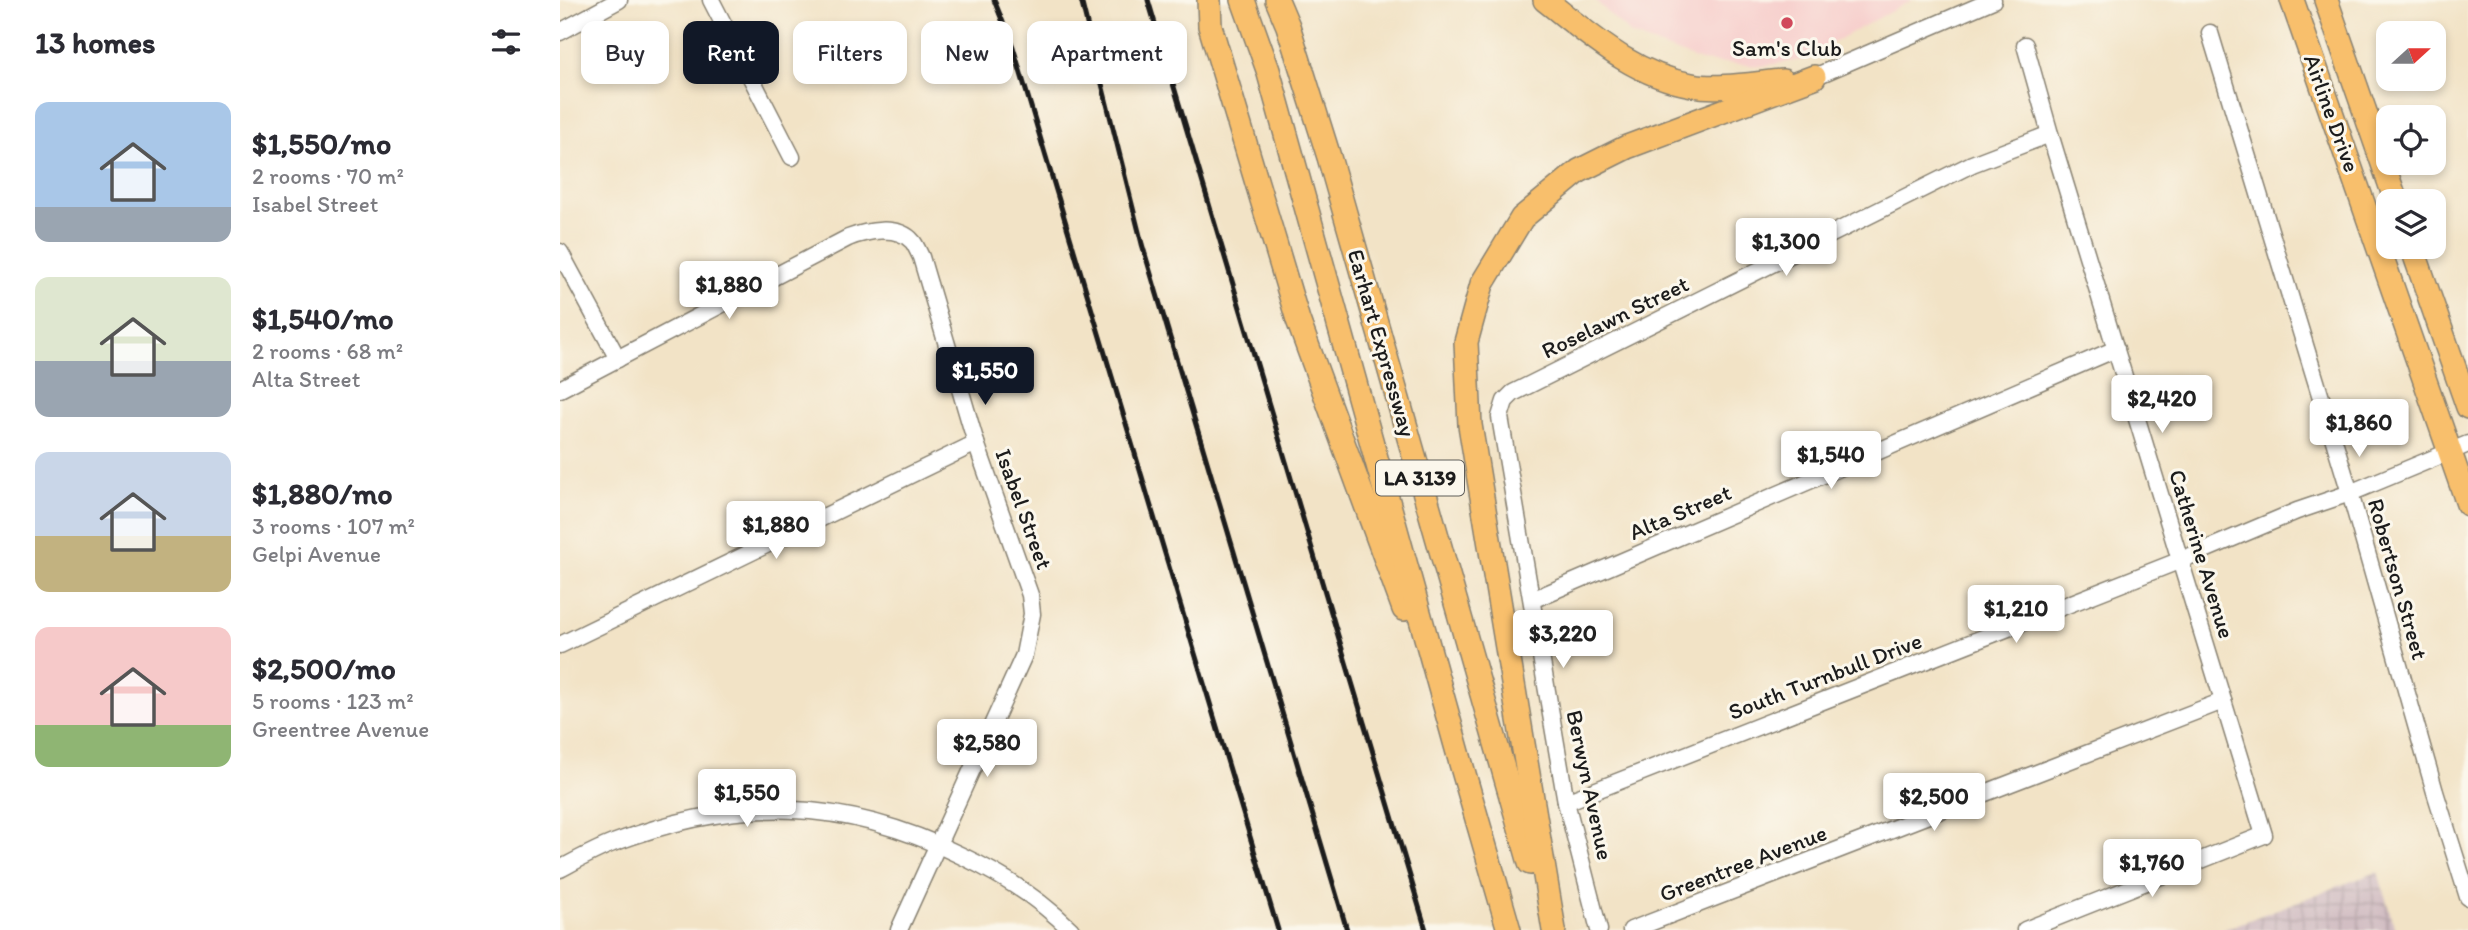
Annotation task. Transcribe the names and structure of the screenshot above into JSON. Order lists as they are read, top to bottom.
{
  "streets": {
    "highway": ["Airline Drive", "Earhart Expressway", "LA 3139"],
    "street": [
      "Roselawn Street",
      "Isabel Street",
      "Alta Street",
      "Catherine Avenue",
      "Robertson Street",
      "South Turnbull Drive",
      "Berwyn Avenue",
      "Greentree Avenue"
    ]
  },
  "crossings": [
    ["Airline Drive", "South Turnbull Drive"],
    ["Roselawn Street", "Catherine Avenue"],
    ["Roselawn Street", "Berwyn Avenue"],
    ["Alta Street", "Catherine Avenue"],
    ["Alta Street", "Berwyn Avenue"],
    ["Catherine Avenue", "South Turnbull Drive"],
    ["Catherine Avenue", "Greentree Avenue"],
    ["Robertson Street", "South Turnbull Drive"],
    ["South Turnbull Drive", "Berwyn Avenue"]
  ],
  "places": ["Sam's Club"],
  "north": "right",
  "page": {
    "heading": "13 homes",
    "chip": [
      "Buy",
      "Rent",
      "Filters",
      "New",
      "Apartment"
    ],
    "list": [
      {
        "name": "$1,550/mo",
        "note": "2 rooms · 70 m² · Isabel Street"
      },
      {
        "name": "$1,540/mo",
        "note": "2 rooms · 68 m² · Alta Street"
      },
      {
        "name": "$1,880/mo",
        "note": "3 rooms · 107 m² · Gelpi Avenue"
      },
      {
        "name": "$2,500/mo",
        "note": "5 rooms · 123 m² · Greentree Avenue"
      }
    ],
    "price": [
      "$1,300",
      "$1,880",
      "$1,550",
      "$2,420",
      "$1,860",
      "$1,540",
      "$1,880",
      "$1,210",
      "$3,220",
      "$2,580",
      "$1,550",
      "$2,500",
      "$1,760"
    ]
  }
}
